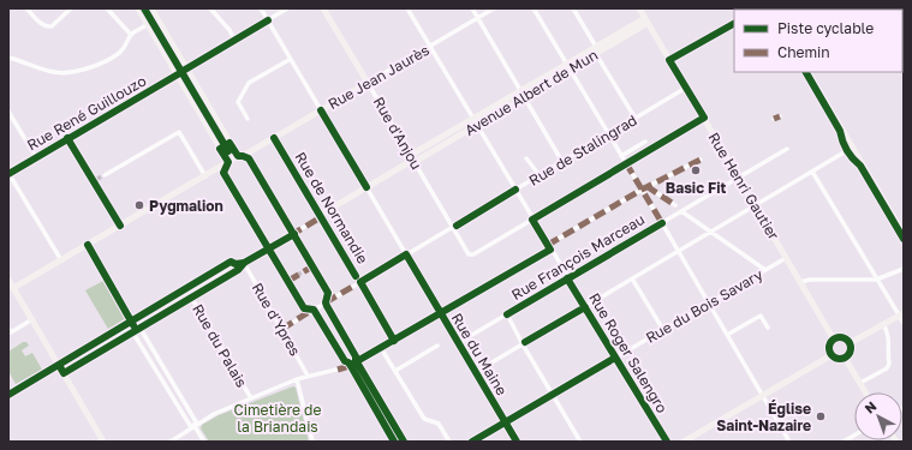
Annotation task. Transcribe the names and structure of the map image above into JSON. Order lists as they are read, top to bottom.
{
  "streets": {
    "street": [
      "Rue Jean Jaurès",
      "Avenue Albert de Mun",
      "Rue René Guillouzo",
      "Rue d'Anjou",
      "Rue de Stalingrad",
      "Rue Henri Gautier",
      "Rue de Normandie",
      "Rue François Marceau",
      "Rue du Bois Savary",
      "Rue d'Ypres",
      "Rue du Palais",
      "Rue Roger Salengro",
      "Rue du Maine"
    ]
  },
  "crossings": [
    ["Rue Jean Jaurès", "Rue d'Anjou"],
    ["Rue Jean Jaurès", "Rue de Normandie"],
    ["Rue Jean Jaurès", "Rue Roger Salengro"],
    ["Rue Jean Jaurès", "Rue du Maine"],
    ["Avenue Albert de Mun", "Rue d'Anjou"],
    ["Avenue Albert de Mun", "Rue Henri Gautier"],
    ["Avenue Albert de Mun", "Rue de Normandie"],
    ["Avenue Albert de Mun", "Rue d'Ypres"],
    ["Avenue Albert de Mun", "Rue du Palais"],
    ["Avenue Albert de Mun", "Rue Roger Salengro"],
    ["Avenue Albert de Mun", "Rue du Maine"],
    ["Rue d'Anjou", "Rue de Stalingrad"],
    ["Rue d'Anjou", "Rue Roger Salengro"],
    ["Rue de Stalingrad", "Rue Henri Gautier"],
    ["Rue de Stalingrad", "Rue de Normandie"],
    ["Rue de Stalingrad", "Rue d'Ypres"],
    ["Rue de Stalingrad", "Rue Roger Salengro"],
    ["Rue de Stalingrad", "Rue du Maine"],
    ["Rue Henri Gautier", "Rue François Marceau"],
    ["Rue Henri Gautier", "Rue du Bois Savary"],
    ["Rue François Marceau", "Rue Roger Salengro"],
    ["Rue François Marceau", "Rue du Maine"],
    ["Rue du Bois Savary", "Rue Roger Salengro"],
    ["Rue du Bois Savary", "Rue du Maine"]
  ],
  "parks": ["Cimetière de la Briandais"],
  "places": ["Basic Fit", "Pygmalion", "Église Saint-Nazaire"],
  "legend": ["Piste cyclable", "Chemin"],
  "north": "top left"
}
